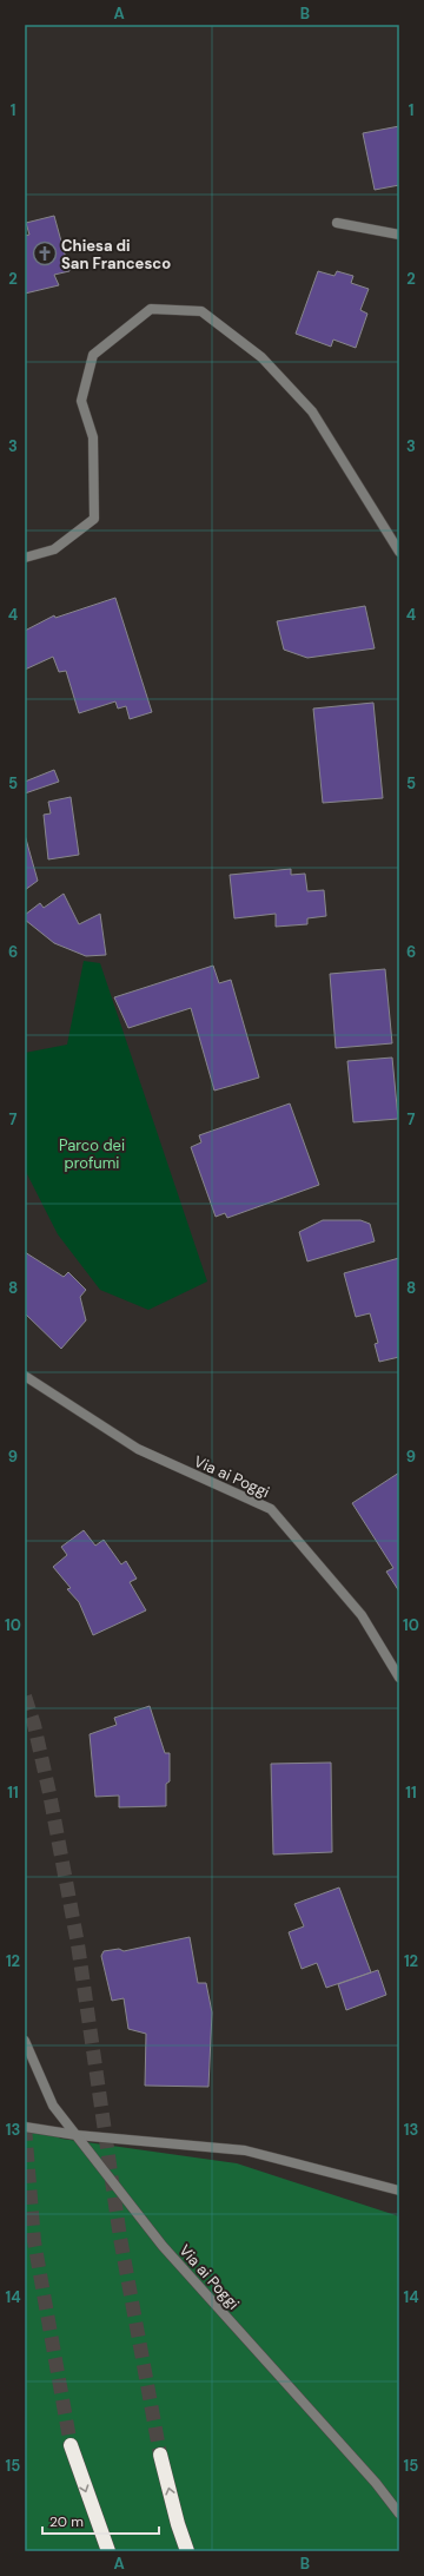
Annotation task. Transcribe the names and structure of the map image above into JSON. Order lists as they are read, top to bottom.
{
  "streets": {
    "street": ["Via ai Poggi"]
  },
  "parks": ["Parco dei profumi"],
  "places": {
    "church": ["Chiesa di San Francesco"]
  },
  "scale_bar": "20 m",
  "grid": {
    "columns": ["A", "B"],
    "rows": [
      "1",
      "2",
      "3",
      "4",
      "5",
      "6",
      "7",
      "8",
      "9",
      "10",
      "11",
      "12",
      "13",
      "14",
      "15"
    ]
  }
}
